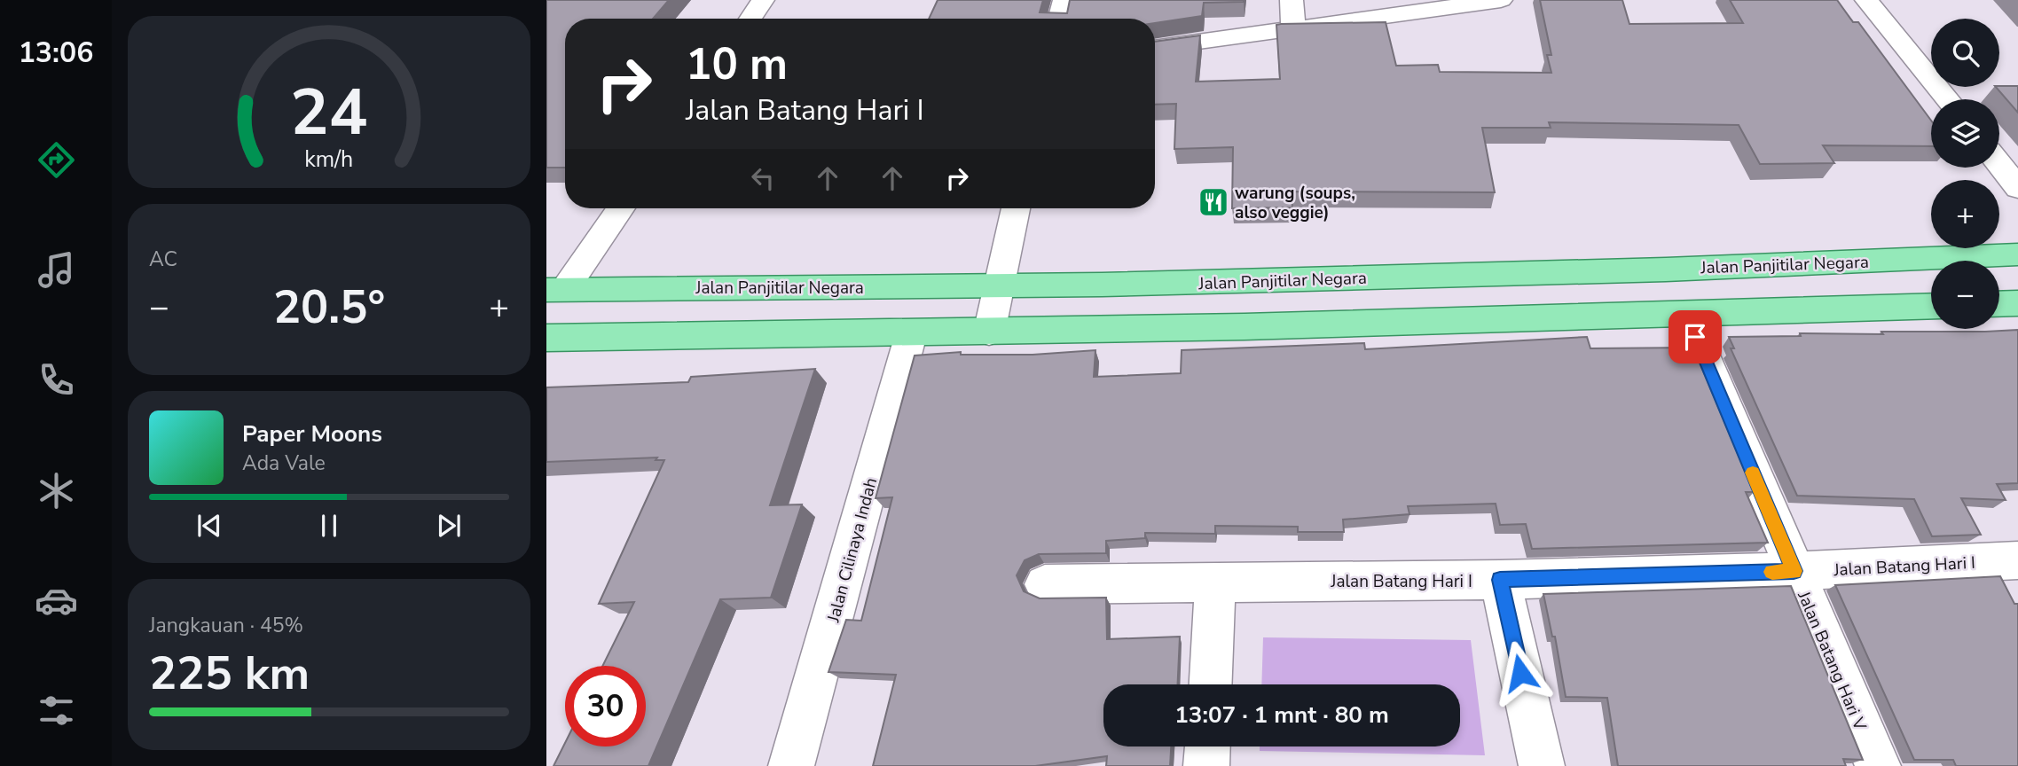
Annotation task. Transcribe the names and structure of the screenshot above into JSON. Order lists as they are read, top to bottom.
{
  "streets": {
    "main road": ["Jalan Panjitilar Negara"],
    "street": ["Jalan Cilinaya Indah", "Jalan Batang Hari I", "Jalan Batang Hari V"]
  },
  "crossings": [
    ["Jalan Batang Hari I", "Jalan Batang Hari V"]
  ],
  "places": {
    "restaurant": ["warung (soups, also veggie)"]
  },
  "page": {
    "tabs": "13:06",
    "map_buttons": ["+", "−"],
    "turn": ["10 m", "Jalan Batang Hari I"],
    "tile": [
      "AC",
      ["Jangkauan · 45%", "225 km"]
    ],
    "heat": ["−", "20.5°", "+"],
    "song": ["Paper Moons", "Ada Vale"],
    "limit": "30",
    "trip": "13:07 · 1 mnt · 80 m",
    "gauge": ["24", "km/h"]
  }
}
